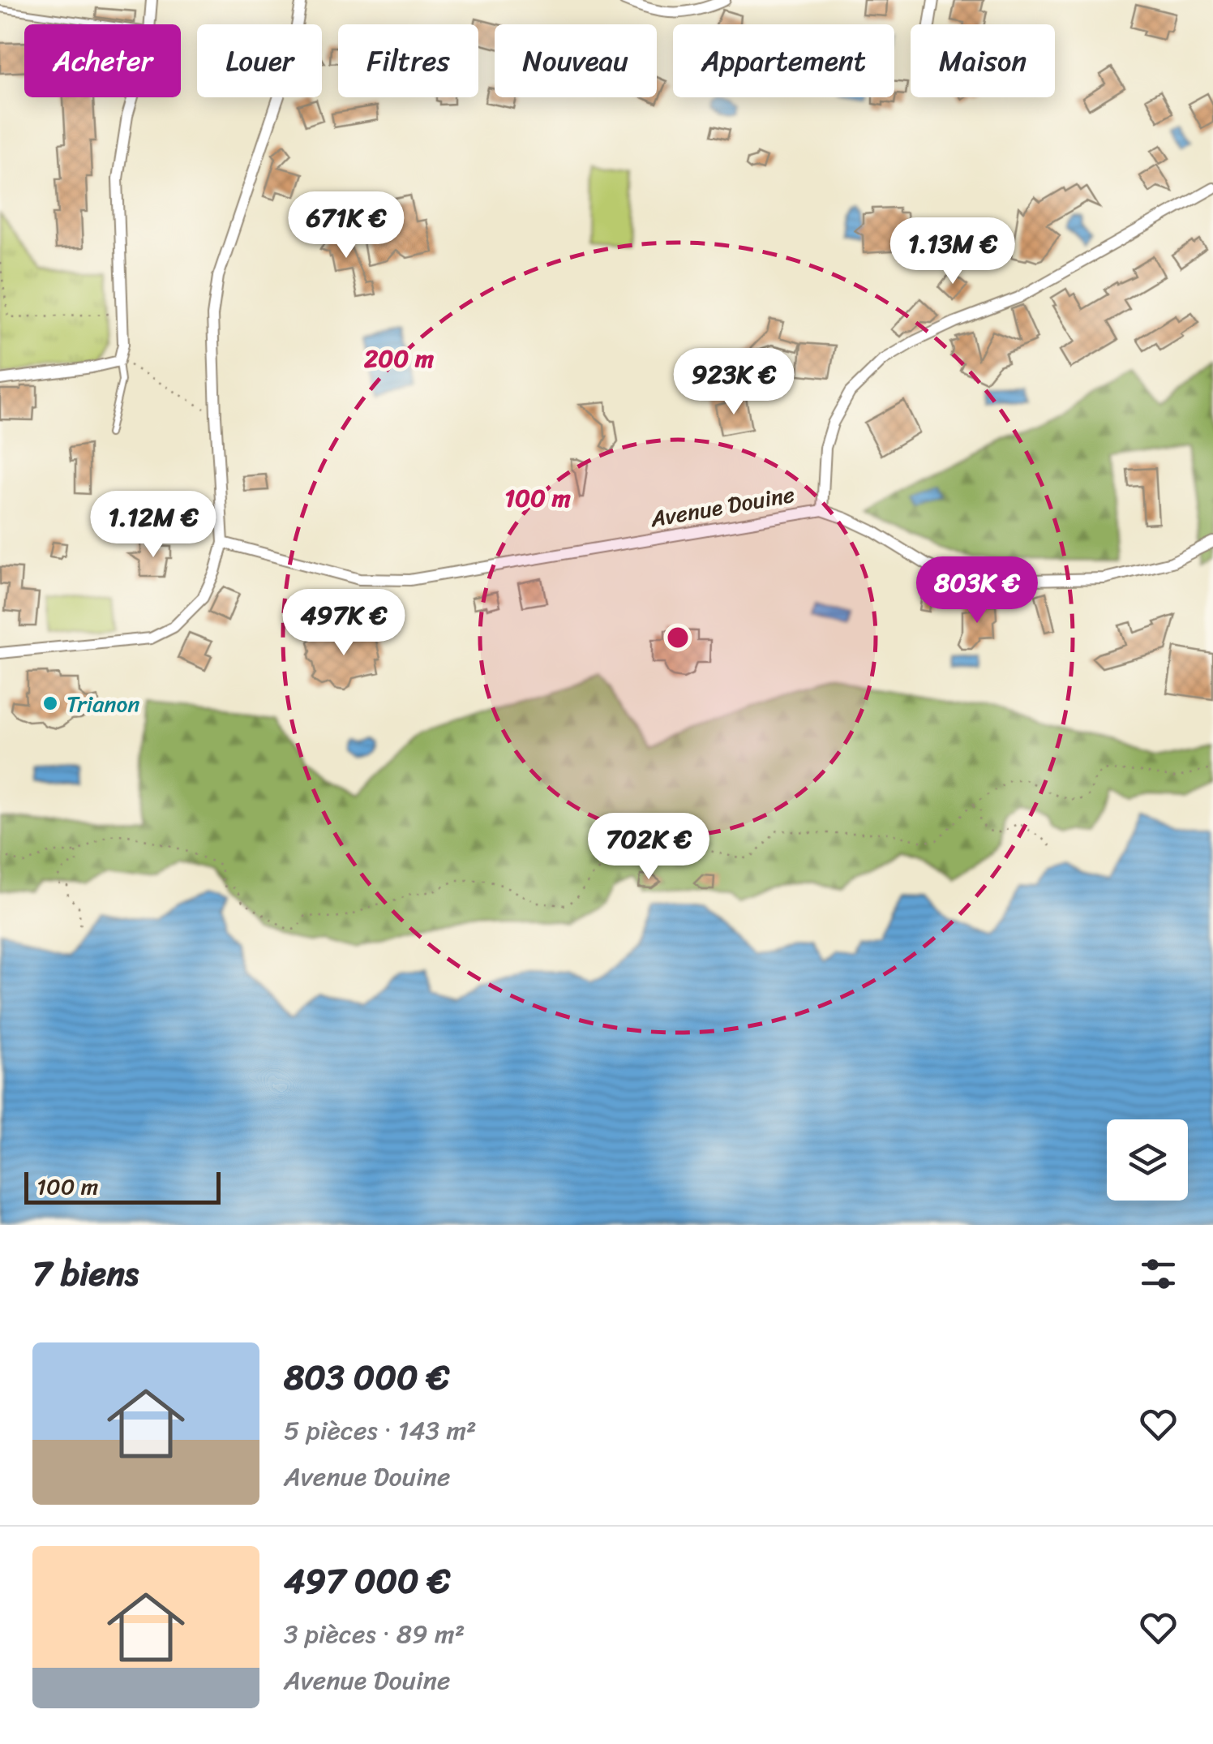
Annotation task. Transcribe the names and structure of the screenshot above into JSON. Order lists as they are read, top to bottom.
{
  "streets": {
    "street": ["Avenue Douine"]
  },
  "places": ["Trianon"],
  "scale_bar": "100 m",
  "page": {
    "chip": [
      "Acheter",
      "Louer",
      "Filtres",
      "Nouveau",
      "Appartement",
      "Maison"
    ],
    "price": [
      "671K €",
      "1.13M €",
      "923K €",
      "1.12M €",
      "803K €",
      "497K €",
      "702K €"
    ],
    "scale": "100 m",
    "heading": "7 biens",
    "list": [
      {
        "name": "803 000 €",
        "note": "5 pièces · 143 m² · Avenue Douine"
      },
      {
        "name": "497 000 €",
        "note": "3 pièces · 89 m² · Avenue Douine"
      }
    ]
  },
  "rings": ["200 m", "100 m"]
}
